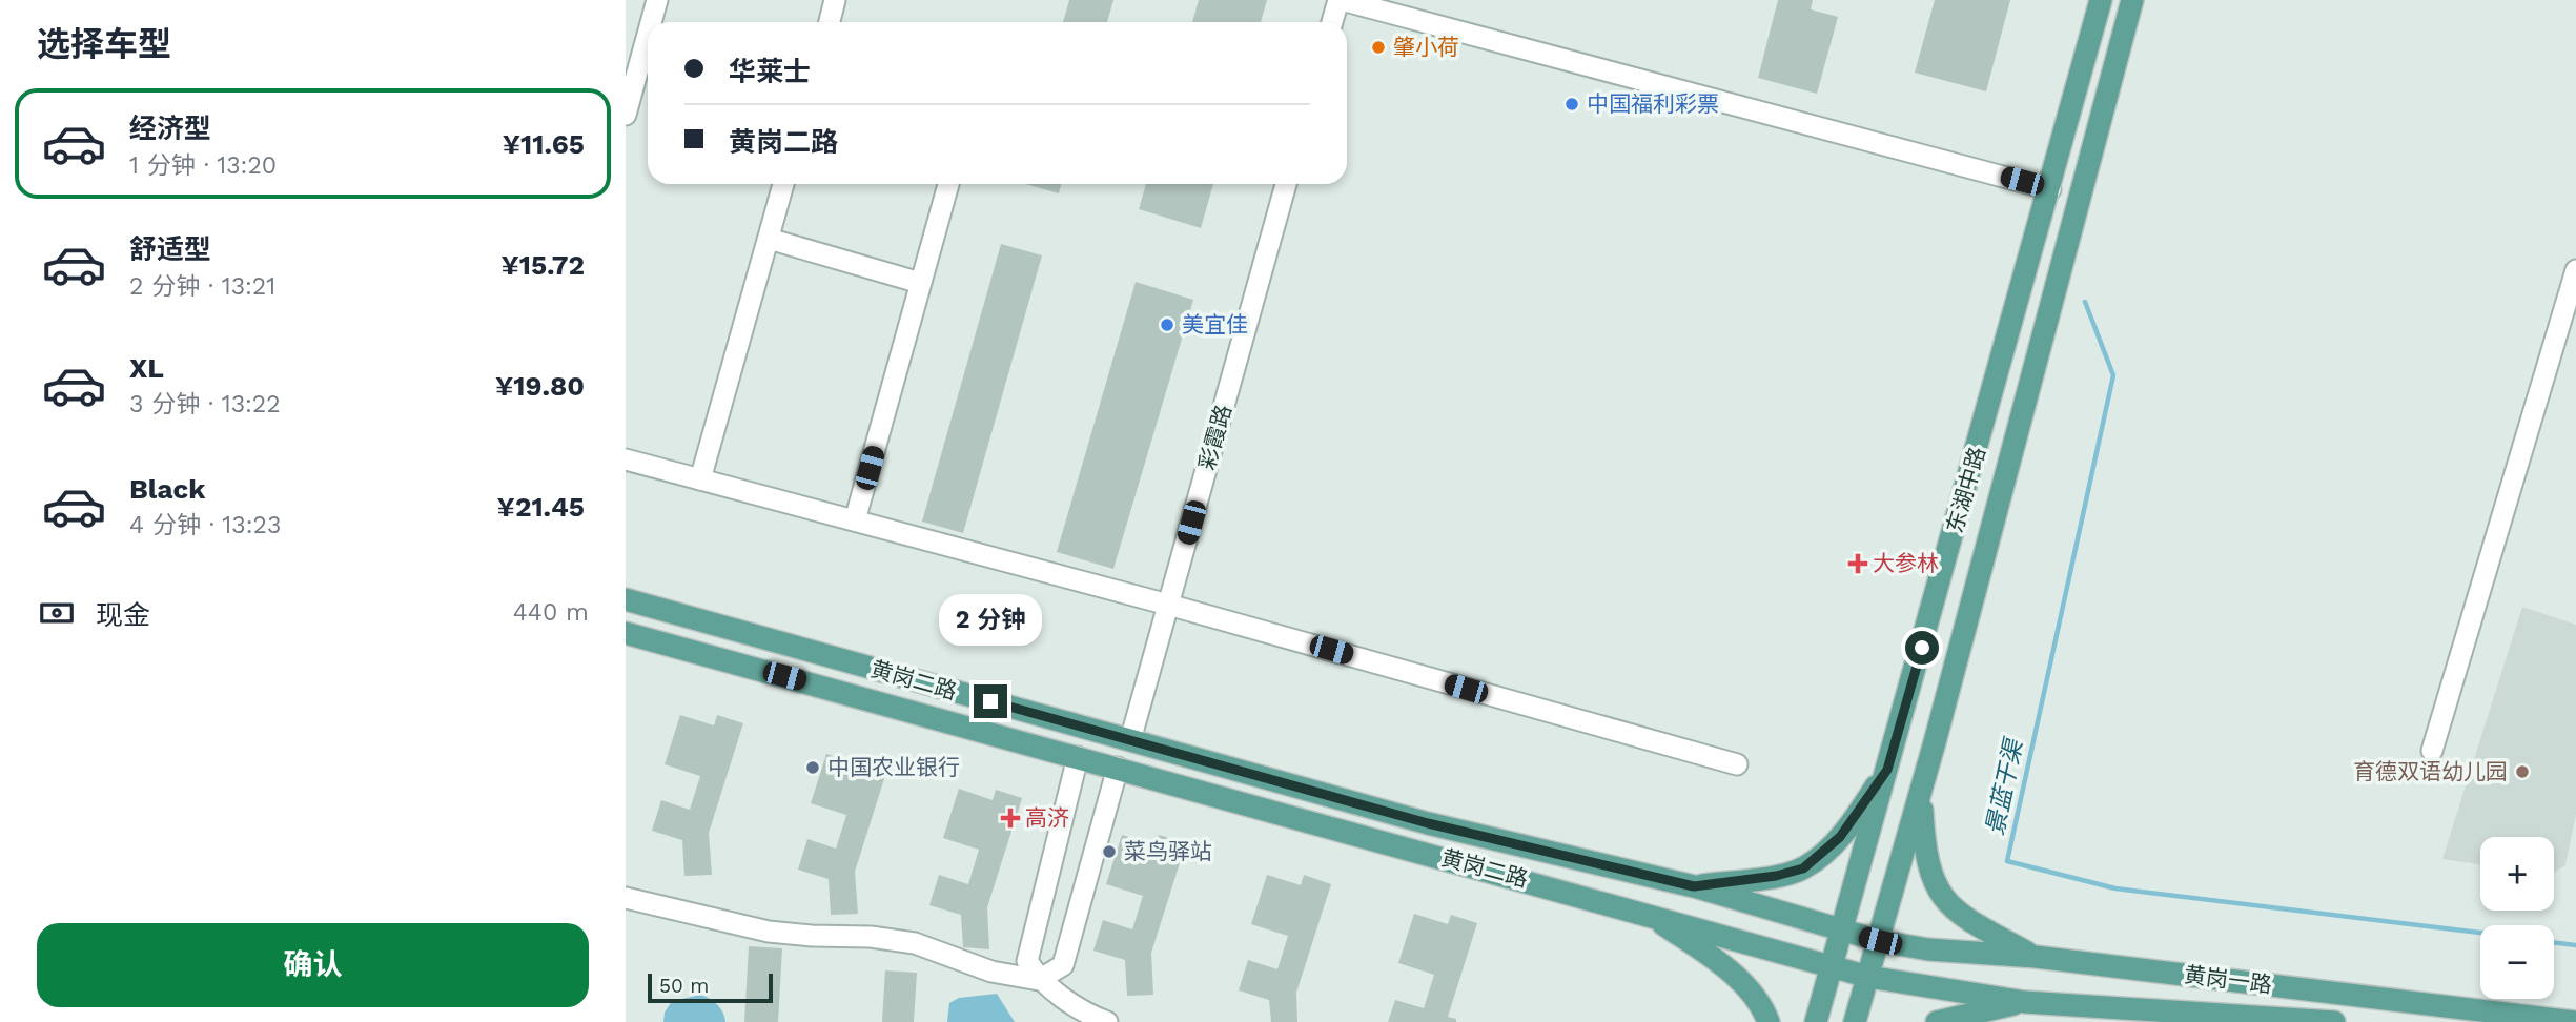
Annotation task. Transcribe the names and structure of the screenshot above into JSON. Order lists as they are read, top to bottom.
{
  "streets": {
    "main road": ["东湖中路", "黄岗二路", "黄岗一路"],
    "street": ["彩霞路"]
  },
  "crossings": [
    ["彩霞路", "黄岗二路"],
    ["东湖中路", "黄岗二路"],
    ["东湖中路", "黄岗一路"],
    ["黄岗二路", "黄岗一路"]
  ],
  "water": ["景蓝干渠"],
  "places": {
    "other": [
      "肇小荷",
      "中国福利彩票",
      "美宜佳",
      "中国农业银行",
      "育德双语幼儿园",
      "菜鸟驿站"
    ],
    "health": ["大参林", "高济"]
  },
  "scale_bar": "50 m",
  "page": {
    "heading": "选择车型",
    "banner": ["华莱士", "黄岗二路"],
    "list": [
      {
        "name": "经济型",
        "note": "1 分钟 · 13:20",
        "value": "¥11.65"
      },
      {
        "name": "舒适型",
        "note": "2 分钟 · 13:21",
        "value": "¥15.72"
      },
      {
        "name": "XL",
        "note": "3 分钟 · 13:22",
        "value": "¥19.80"
      },
      {
        "name": "Black",
        "note": "4 分钟 · 13:23",
        "value": "¥21.45"
      }
    ],
    "pay": ["现金", "440 m"],
    "bubble": "2 分钟",
    "map_buttons": ["+", "−"],
    "buttons": "确认",
    "scale": "50 m"
  }
}
